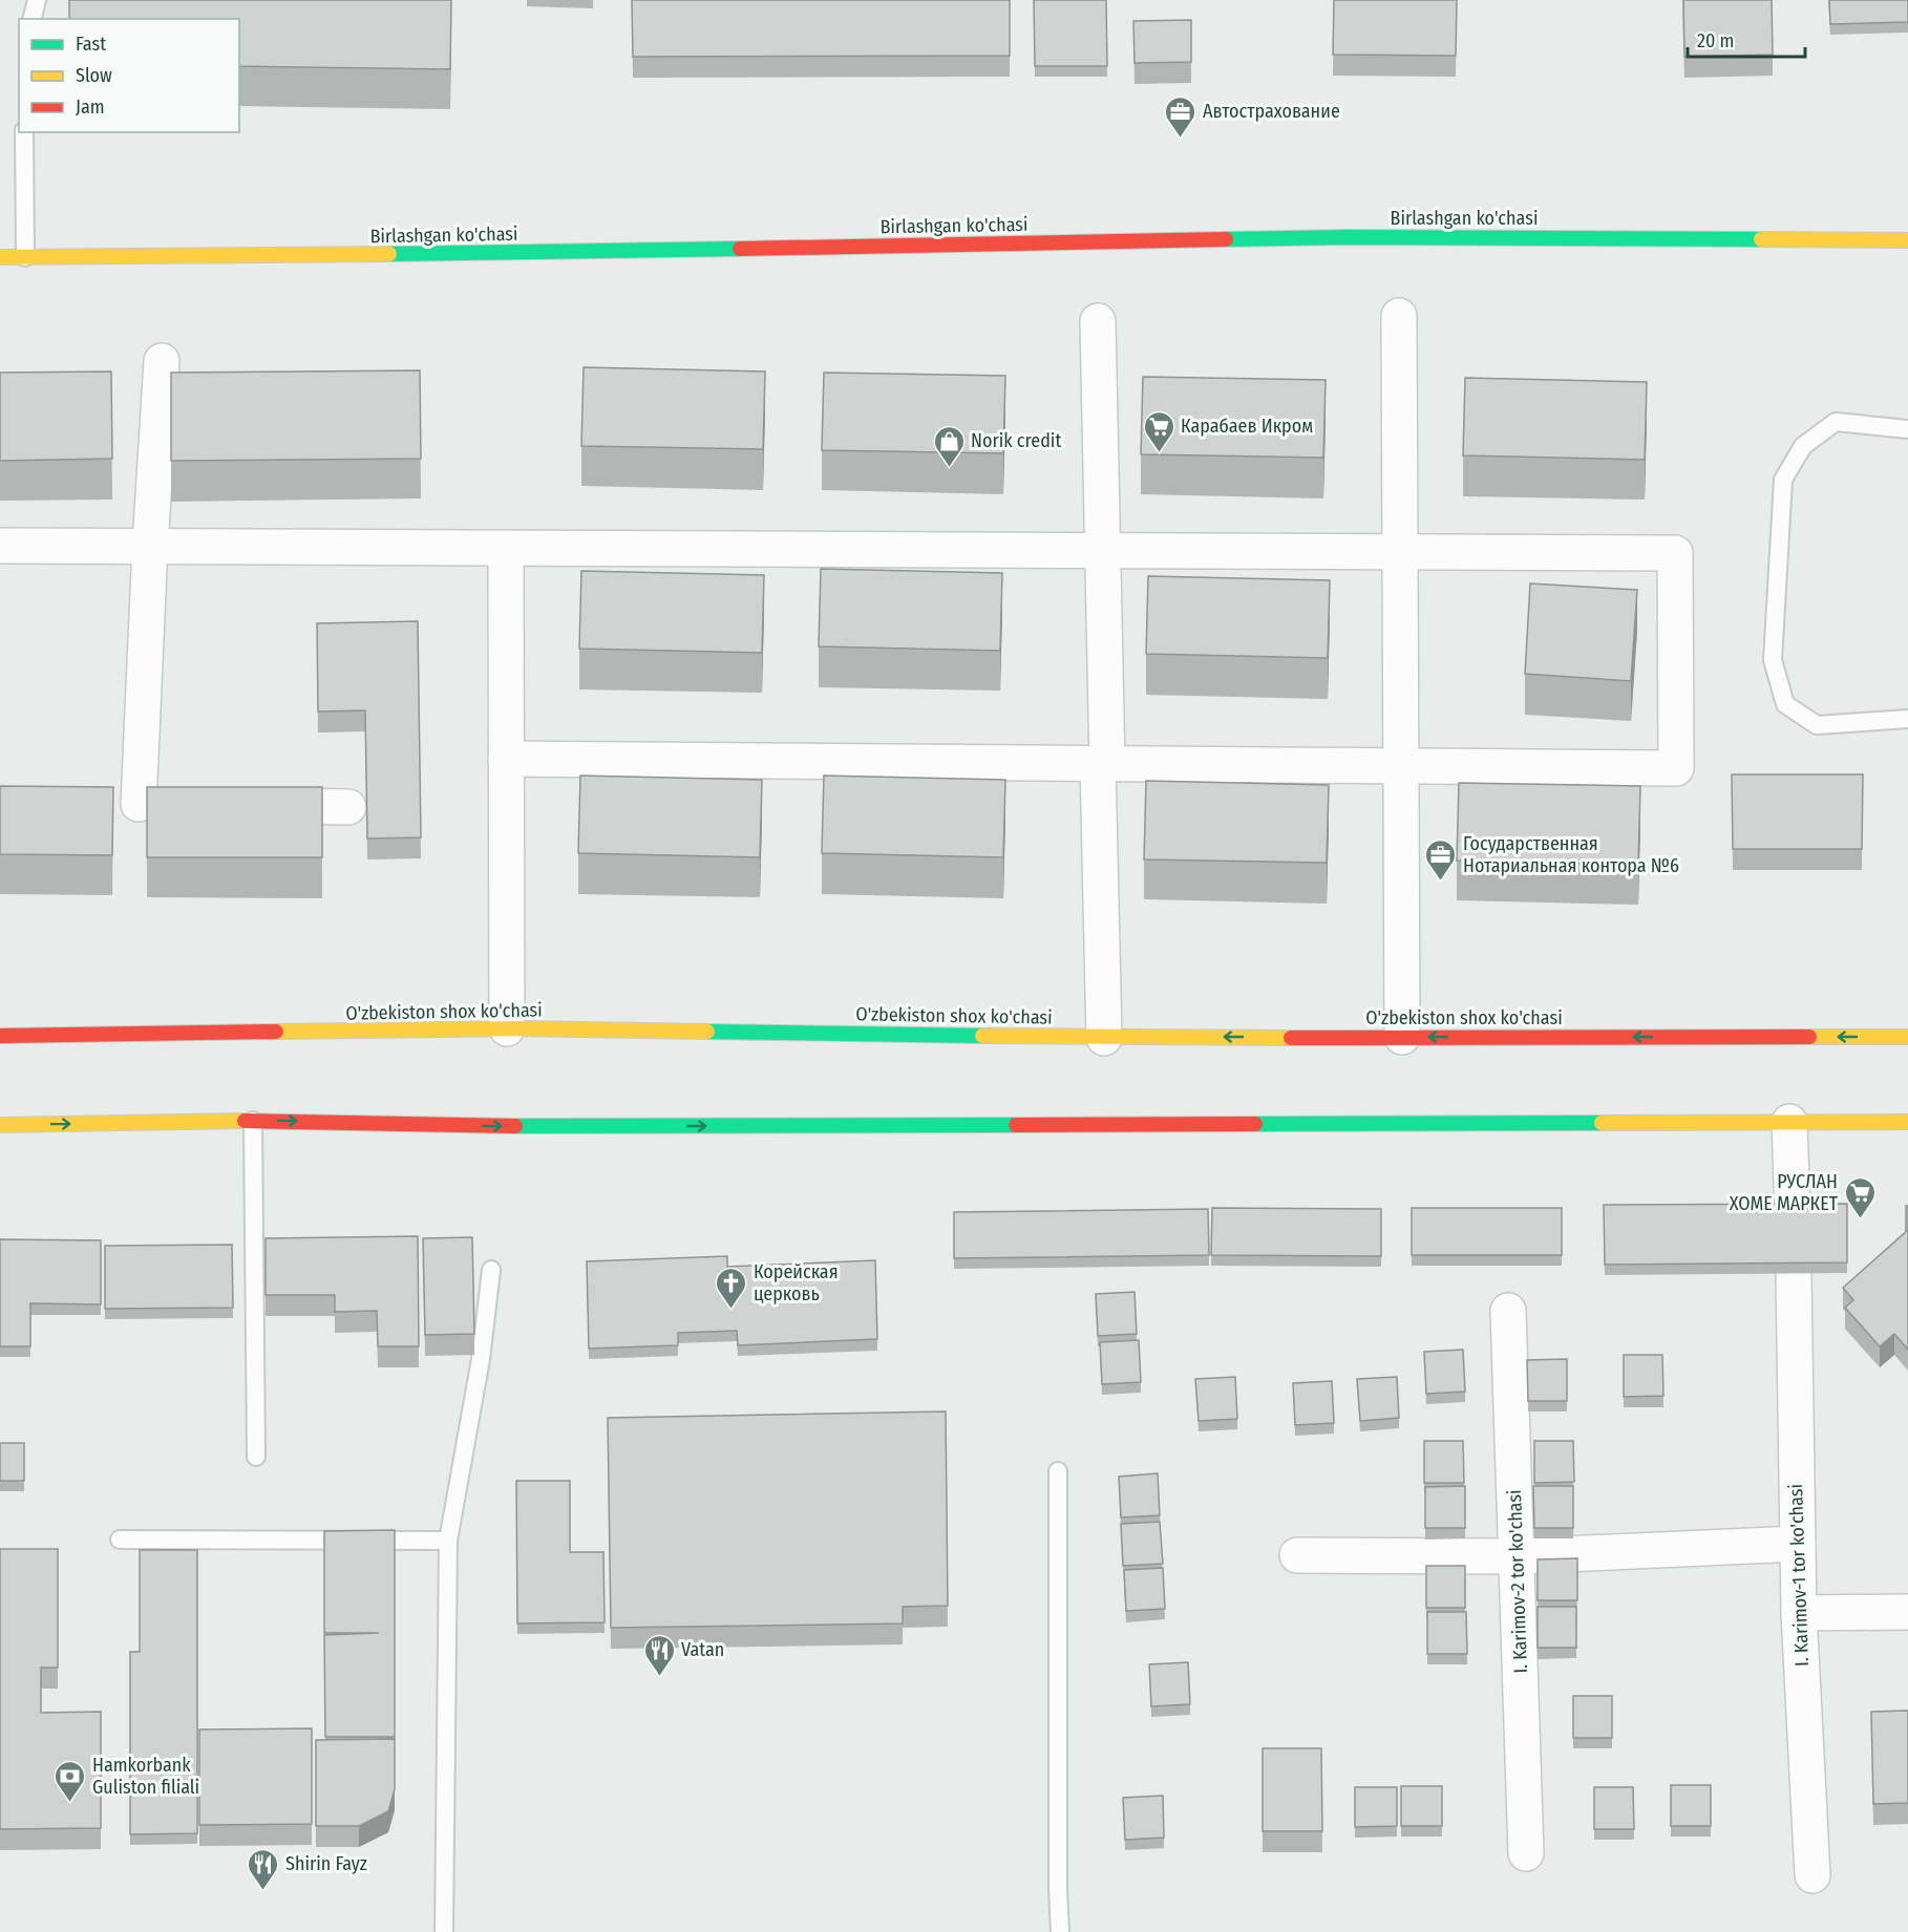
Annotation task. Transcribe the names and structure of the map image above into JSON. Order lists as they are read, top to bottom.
{
  "streets": {
    "main road": ["Birlashgan ko'chasi", "O'zbekiston shox ko'chasi"],
    "street": ["I. Karimov-1 tor ko'chasi", "I. Karimov-2 tor ko'chasi"]
  },
  "places": {
    "office": ["Автострахование", "Государственная Нотариальная контора №6"],
    "supermarket": ["Карабаев Икром", "РУСЛАН ХОМЕ МАРКЕТ"],
    "shop": ["Norik credit"],
    "church": ["Корейская церковь"],
    "restaurant": ["Vatan", "Shirin Fayz"],
    "bank": ["Hamkorbank Guliston filiali"]
  },
  "legend": ["Fast", "Slow", "Jam"],
  "scale_bar": "20 m"
}
